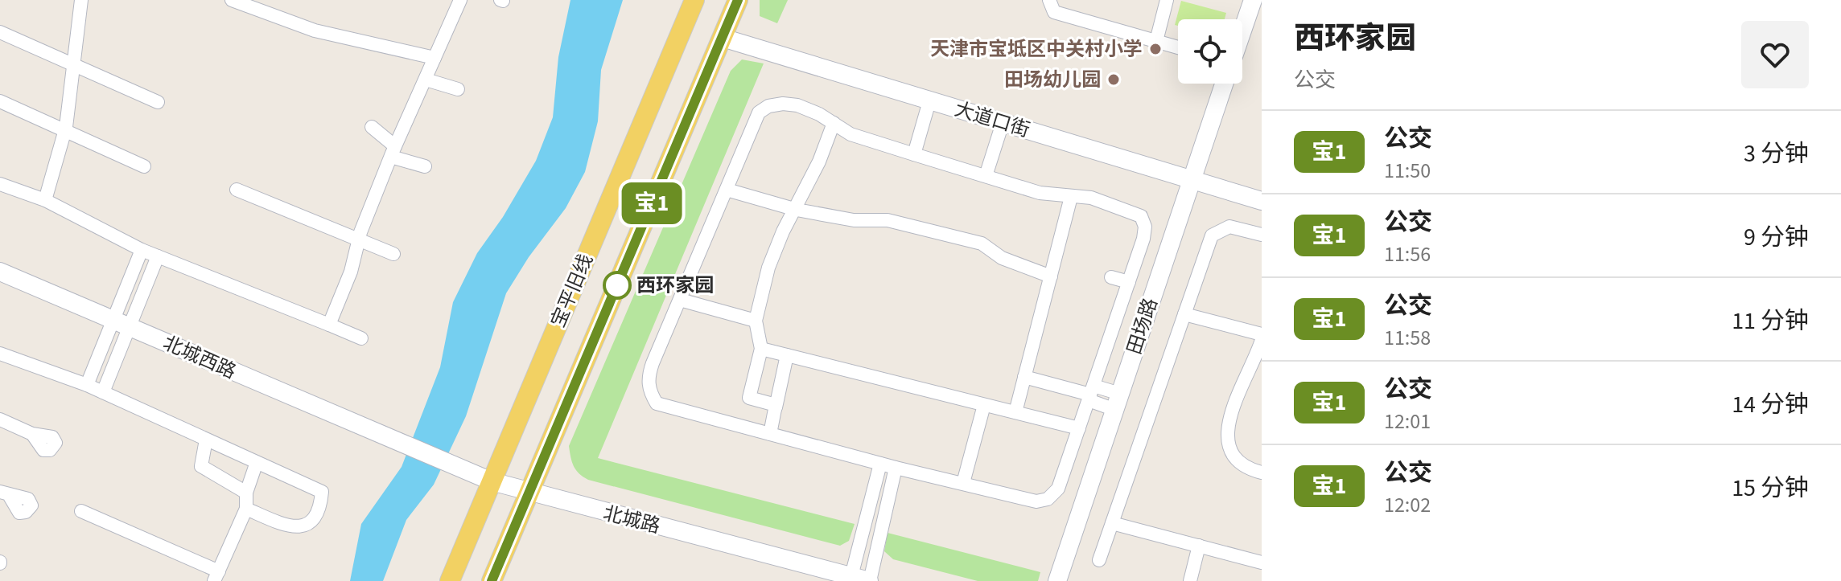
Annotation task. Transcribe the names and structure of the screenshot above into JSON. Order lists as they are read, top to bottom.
{
  "streets": {
    "main road": ["宝平旧线"],
    "street": [
      "大道口街",
      "田场路",
      "北城西路",
      "北城路"
    ]
  },
  "crossings": [
    ["大道口街", "宝平旧线"],
    ["大道口街", "田场路"],
    ["宝平旧线", "北城路"],
    ["北城西路", "北城路"]
  ],
  "places": ["天津市宝坻区中关村小学", "田场幼儿园", "西环家园"],
  "lines": ["bus line 宝1"],
  "page": {
    "on_map": "宝1",
    "heading": ["西环家园", "公交"],
    "list": [
      {
        "mark": "宝1",
        "name": "公交",
        "note": "11:50",
        "value": "3 分钟"
      },
      {
        "mark": "宝1",
        "name": "公交",
        "note": "11:56",
        "value": "9 分钟"
      },
      {
        "mark": "宝1",
        "name": "公交",
        "note": "11:58",
        "value": "11 分钟"
      },
      {
        "mark": "宝1",
        "name": "公交",
        "note": "12:01",
        "value": "14 分钟"
      },
      {
        "mark": "宝1",
        "name": "公交",
        "note": "12:02",
        "value": "15 分钟"
      }
    ]
  }
}
